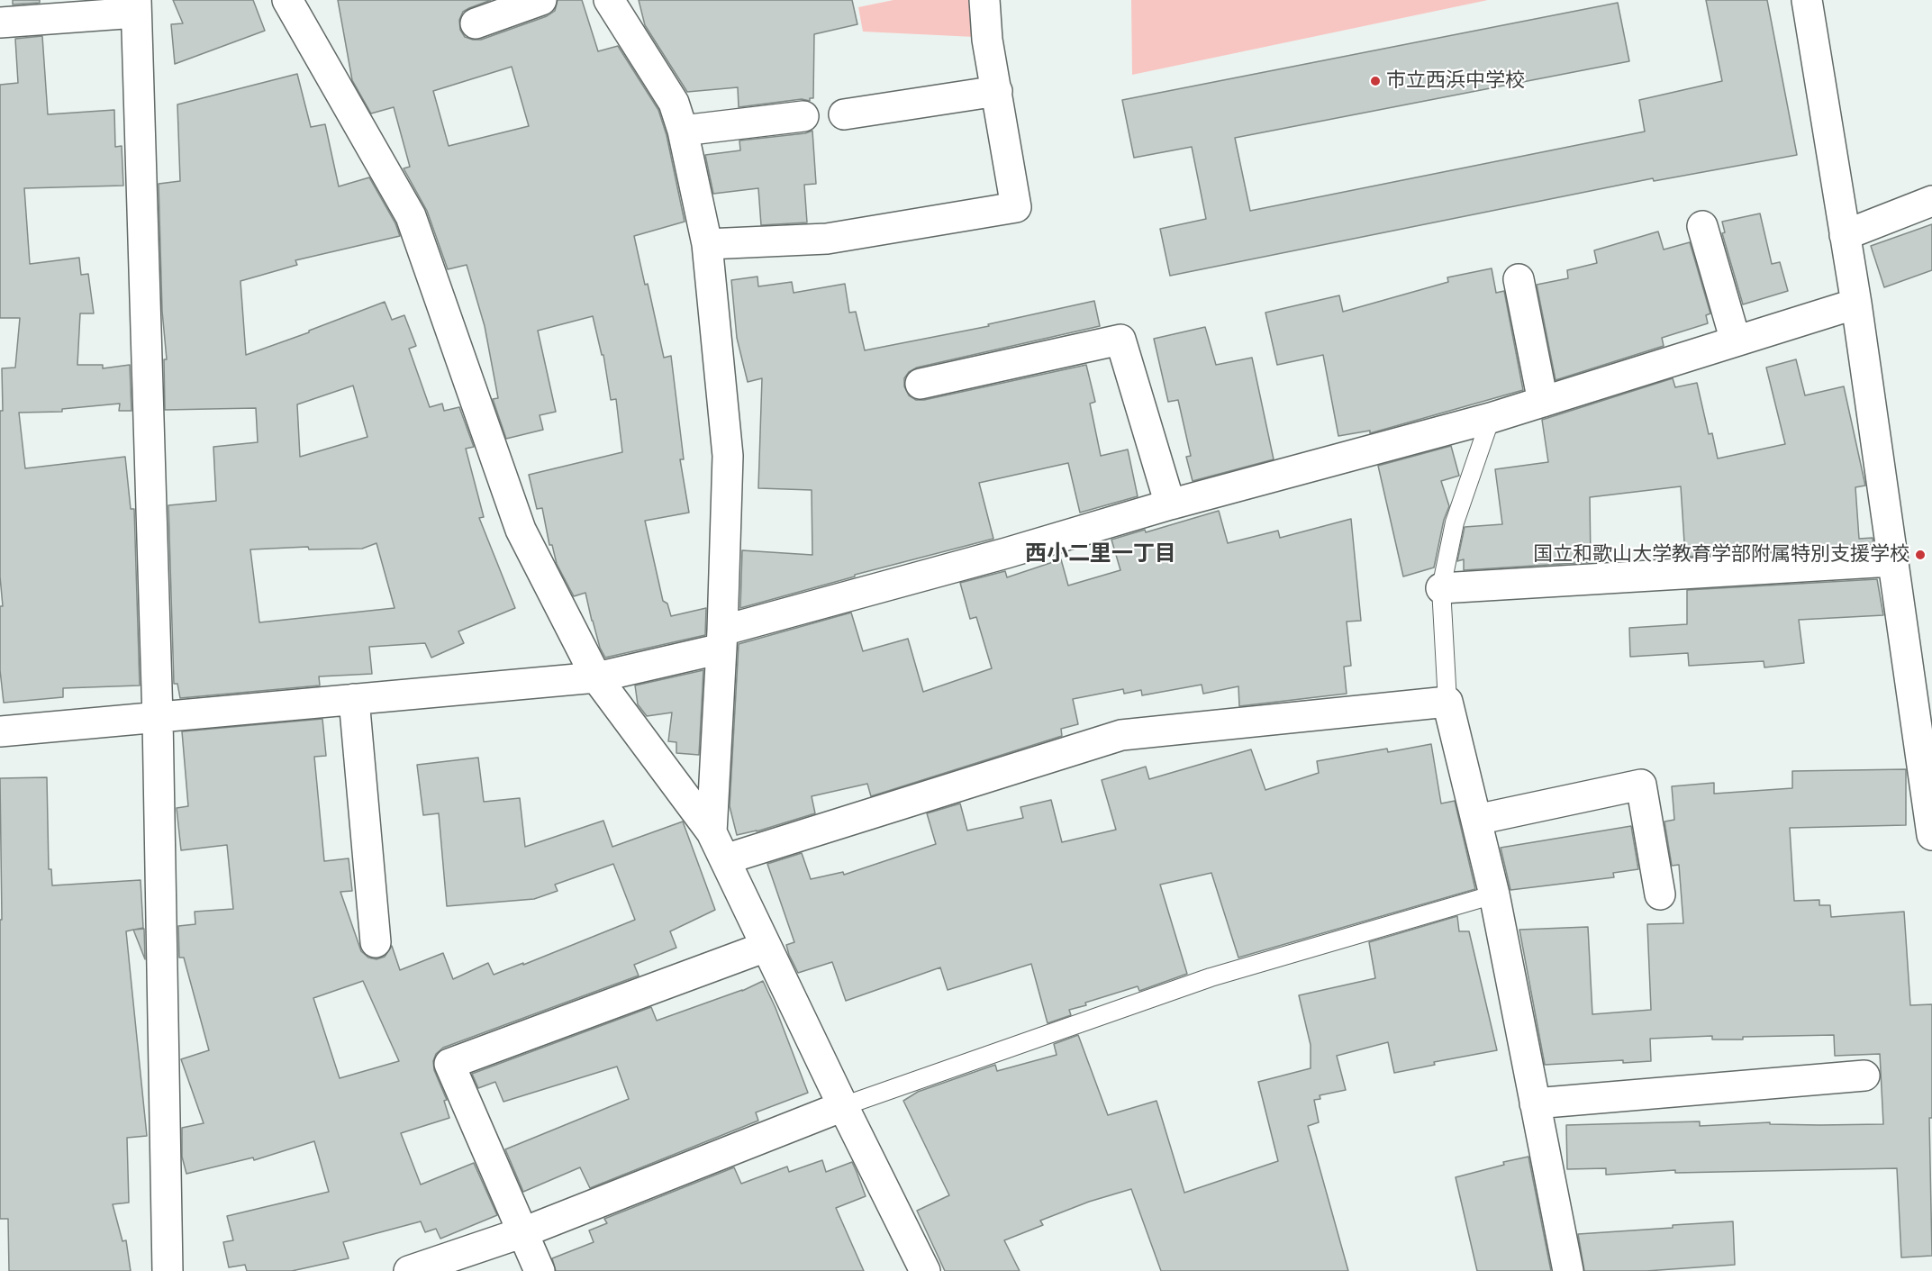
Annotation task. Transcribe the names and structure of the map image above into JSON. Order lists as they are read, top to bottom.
{
  "districts": ["西小二里一丁目"],
  "places": ["市立西浜中学校", "国立和歌山大学教育学部附属特別支援学校"]
}
